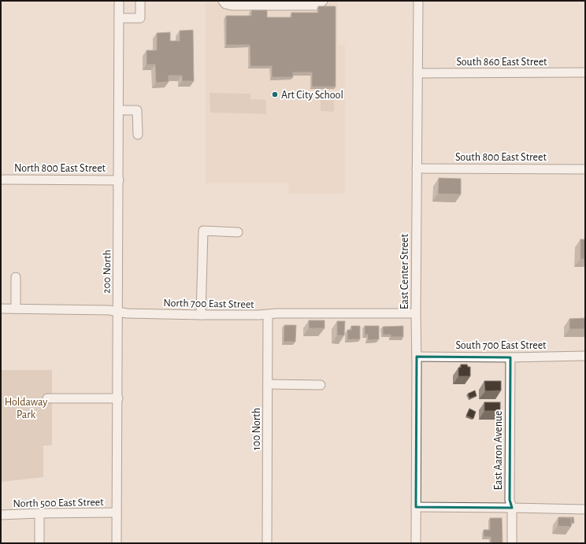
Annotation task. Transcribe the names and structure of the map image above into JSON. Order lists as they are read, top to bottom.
{
  "streets": {
    "street": [
      "South 860 East Street",
      "South 800 East Street",
      "North 800 East Street",
      "200 North",
      "East Center Street",
      "North 700 East Street",
      "South 700 East Street",
      "100 North",
      "East Aaron Avenue",
      "North 500 East Street"
    ]
  },
  "crossings": [
    ["South 860 East Street", "East Center Street"],
    ["South 800 East Street", "East Center Street"],
    ["North 800 East Street", "200 North"],
    ["200 North", "North 700 East Street"],
    ["200 North", "North 500 East Street"],
    ["East Center Street", "North 700 East Street"],
    ["East Center Street", "South 700 East Street"],
    ["North 700 East Street", "100 North"],
    ["South 700 East Street", "East Aaron Avenue"]
  ],
  "parks": ["Holdaway Park"],
  "places": ["Art City School"]
}
